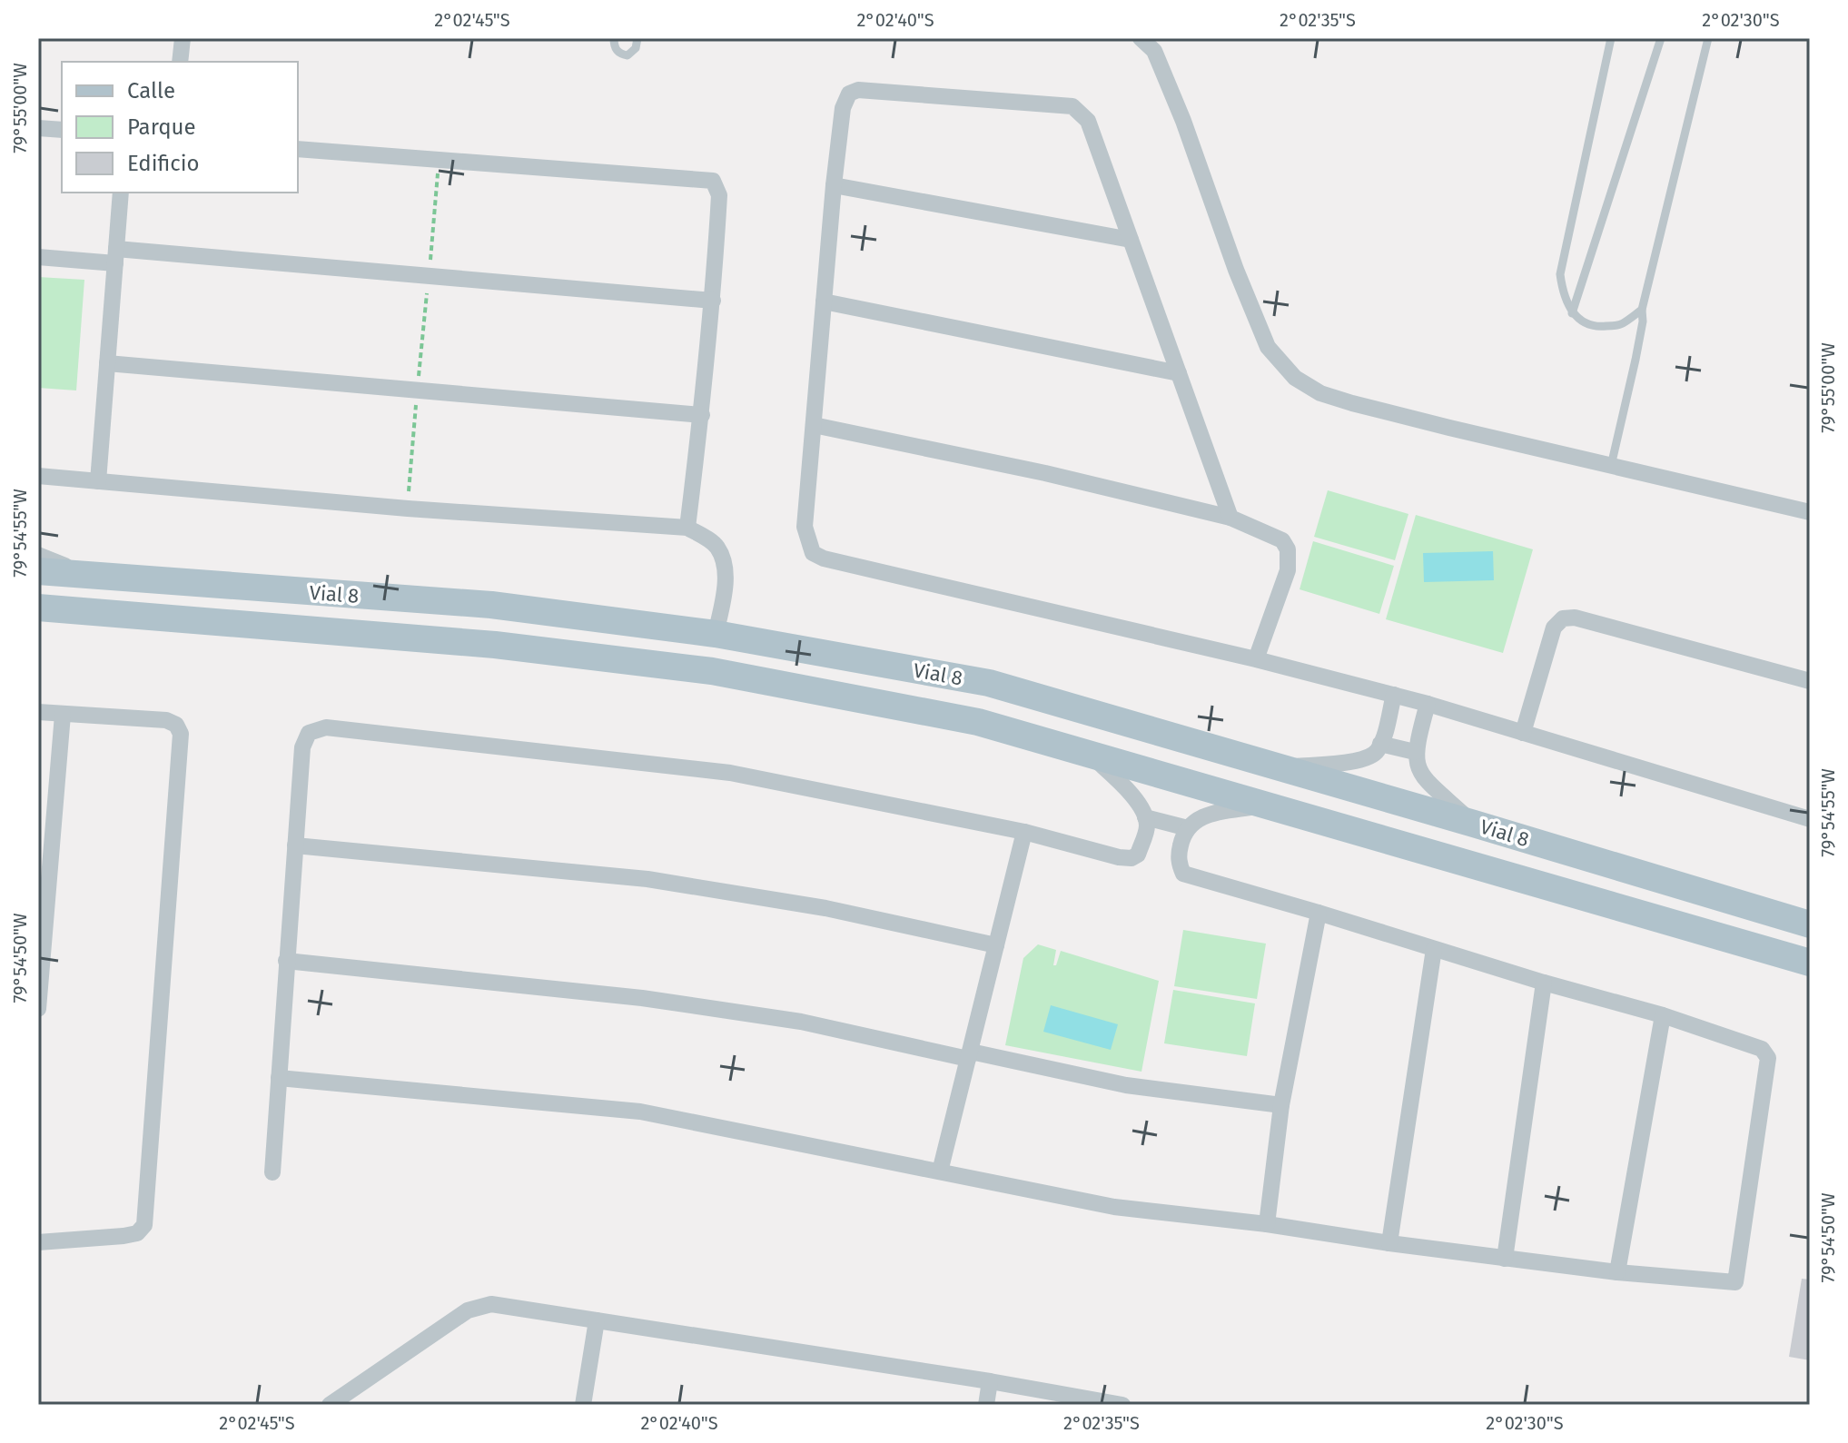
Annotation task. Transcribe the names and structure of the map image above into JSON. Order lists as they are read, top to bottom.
{
  "streets": {
    "main road": ["Vial 8"]
  },
  "legend": ["Calle", "Parque", "Edificio"],
  "coordinates": [
    "2°02'45\"S",
    "2°02'40\"S",
    "2°02'35\"S",
    "2°02'30\"S",
    "79°55'00\"W",
    "79°54'55\"W",
    "79°54'50\"W"
  ]
}
